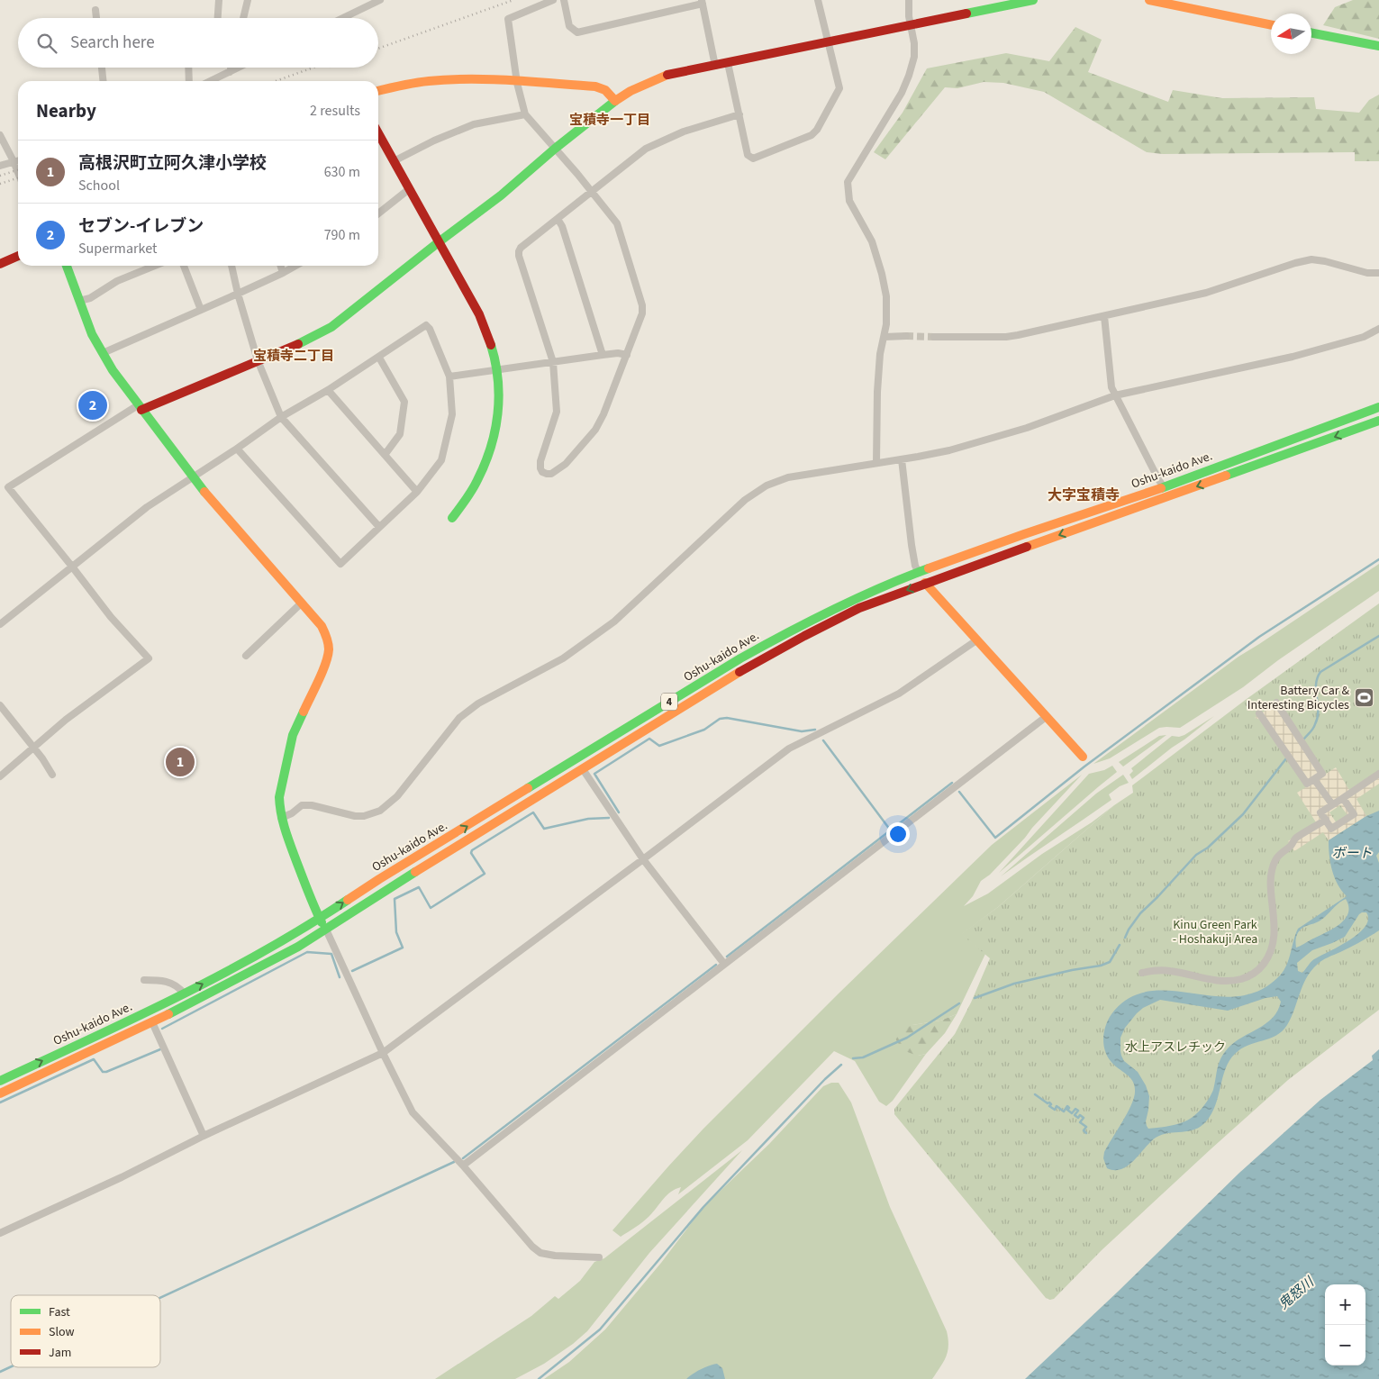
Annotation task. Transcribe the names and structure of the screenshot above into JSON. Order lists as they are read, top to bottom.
{
  "streets": {
    "main road": ["Oshu-kaido Ave.", "4"]
  },
  "districts": ["宝積寺一丁目", "宝積寺二丁目", "大字宝積寺"],
  "water": ["ボート", "鬼怒川"],
  "parks": ["Kinu Green Park - Hoshakuji Area", "水上アスレチック"],
  "places": {
    "sports": ["Battery Car & Interesting Bicycles"]
  },
  "legend": ["Fast", "Slow", "Jam"],
  "north": "left",
  "page": {
    "search": "Search here",
    "heading": ["Nearby", "2 results"],
    "list": [
      {
        "mark": "1",
        "name": "高根沢町立阿久津小学校",
        "note": "School",
        "value": "630 m"
      },
      {
        "mark": "2",
        "name": "セブン-イレブン",
        "note": "Supermarket",
        "value": "790 m"
      }
    ],
    "pins": ["2", "1"],
    "map_buttons": ["+", "−"]
  }
}
